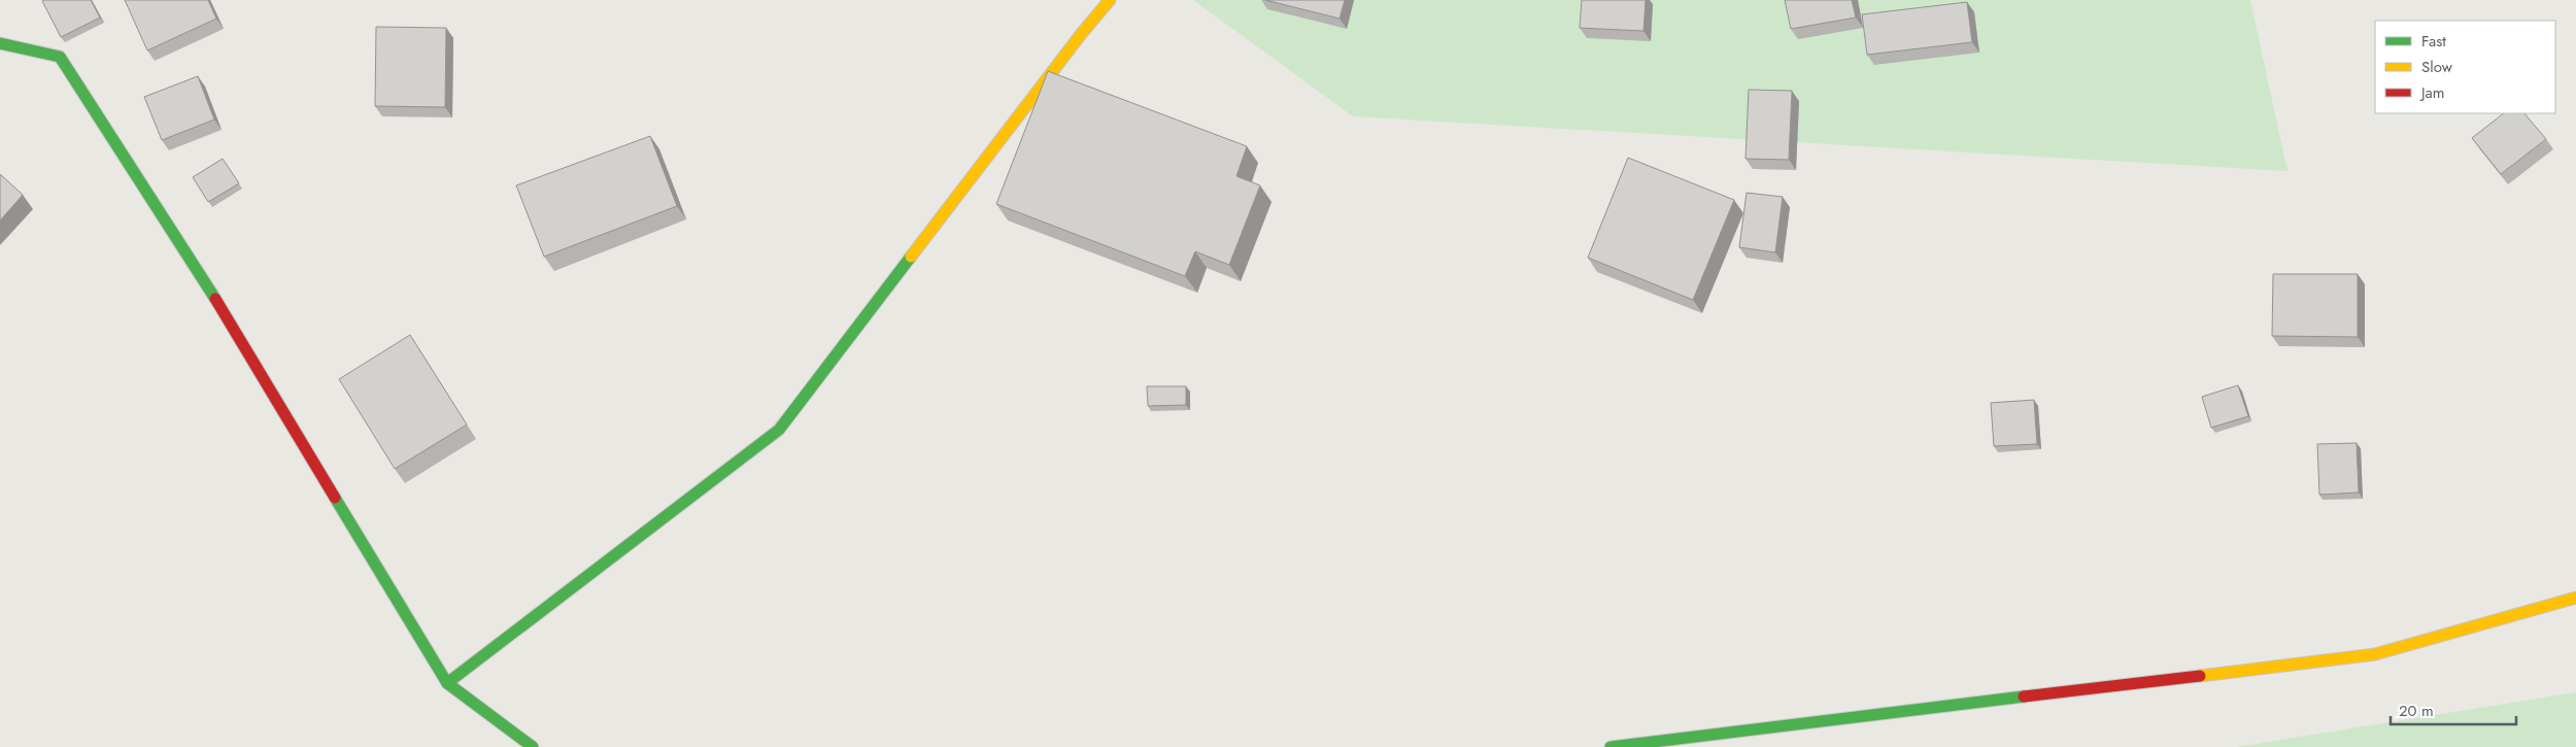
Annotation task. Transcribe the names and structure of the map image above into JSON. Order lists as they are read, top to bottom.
{
  "legend": ["Fast", "Slow", "Jam"],
  "scale_bar": "20 m"
}
